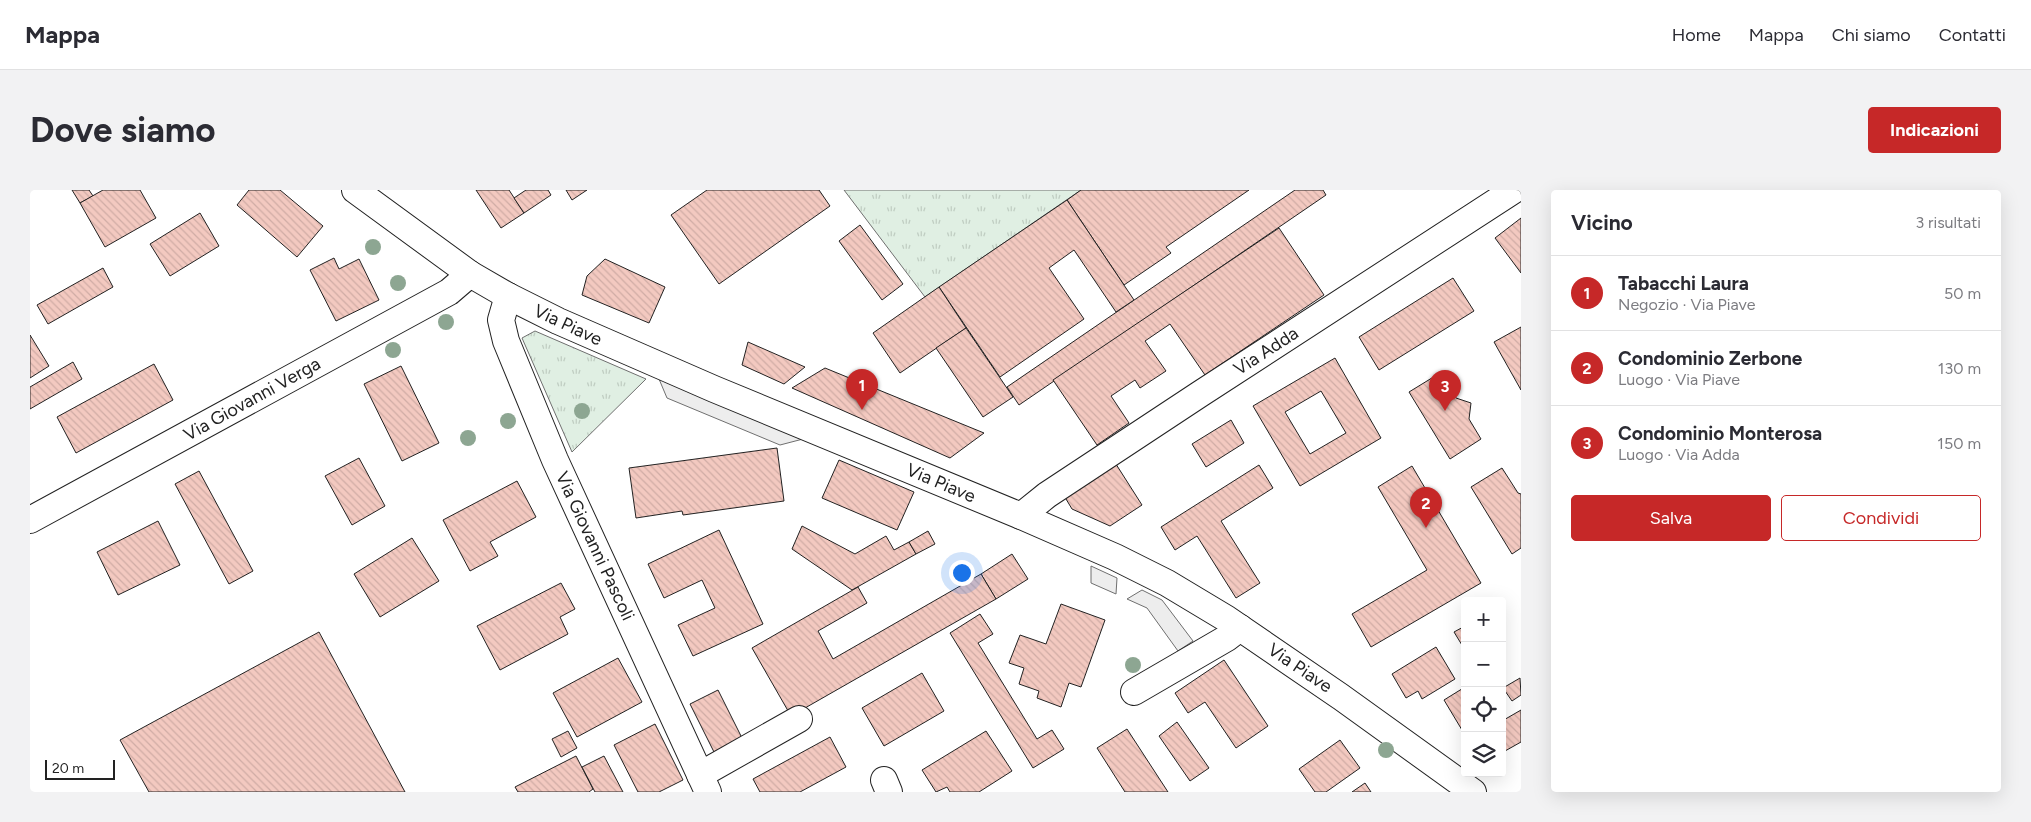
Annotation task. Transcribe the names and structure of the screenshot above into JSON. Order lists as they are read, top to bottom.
{
  "streets": {
    "street": [
      "Via Piave",
      "Via Adda",
      "Via Giovanni Verga",
      "Via Giovanni Pascoli"
    ]
  },
  "crossings": [
    ["Via Piave", "Via Adda"],
    ["Via Piave", "Via Giovanni Verga"],
    ["Via Piave", "Via Giovanni Pascoli"]
  ],
  "scale_bar": "20 m",
  "page": {
    "header": "Mappa",
    "nav": [
      "Home",
      "Mappa",
      "Chi siamo",
      "Contatti"
    ],
    "buttons": [
      "Indicazioni",
      ["Salva", "Condividi"]
    ],
    "title": "Dove siamo",
    "heading": ["Vicino", "3 risultati"],
    "list": [
      {
        "mark": "1",
        "name": "Tabacchi Laura",
        "note": "Negozio · Via Piave",
        "value": "50 m"
      },
      {
        "mark": "2",
        "name": "Condominio Zerbone",
        "note": "Luogo · Via Piave",
        "value": "130 m"
      },
      {
        "mark": "3",
        "name": "Condominio Monterosa",
        "note": "Luogo · Via Adda",
        "value": "150 m"
      }
    ],
    "pins": ["1", "3", "2"],
    "map_buttons": ["+", "−"],
    "scale": "20 m"
  }
}
